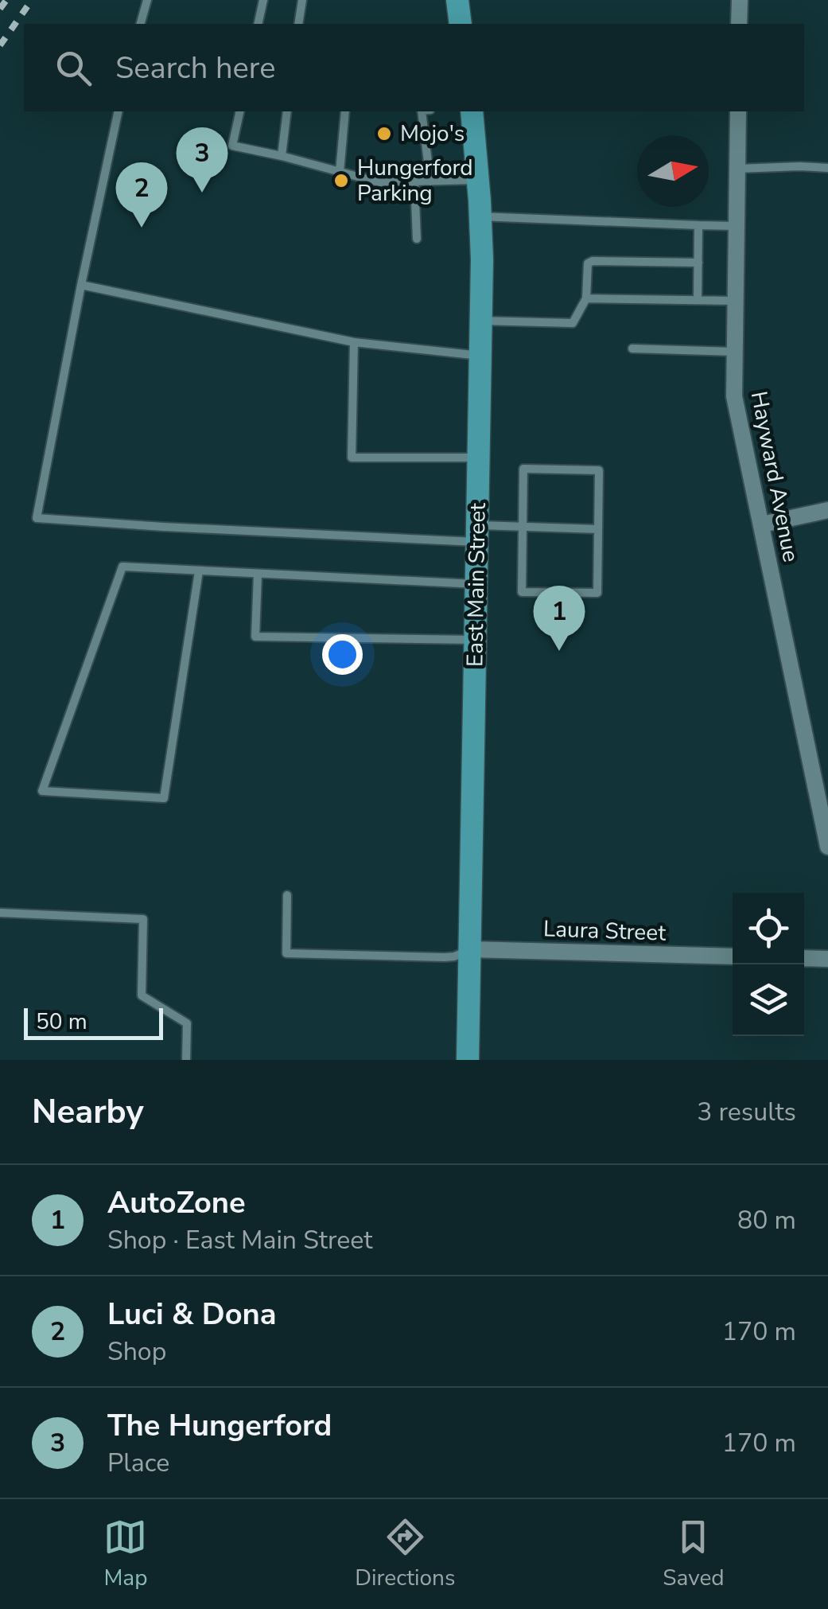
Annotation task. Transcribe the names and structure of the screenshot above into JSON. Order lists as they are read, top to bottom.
{
  "streets": {
    "main road": ["East Main Street"],
    "street": ["Hayward Avenue", "Laura Street"]
  },
  "crossings": [
    ["East Main Street", "Laura Street"]
  ],
  "places": ["Mojo's", "Hungerford Parking"],
  "scale_bar": "50 m",
  "north": "right",
  "page": {
    "search": "Search here",
    "pins": ["3", "2", "1"],
    "scale": "50 m",
    "heading": ["Nearby", "3 results"],
    "list": [
      {
        "mark": "1",
        "name": "AutoZone",
        "note": "Shop · East Main Street",
        "value": "80 m"
      },
      {
        "mark": "2",
        "name": "Luci & Dona",
        "note": "Shop",
        "value": "170 m"
      },
      {
        "mark": "3",
        "name": "The Hungerford",
        "note": "Place",
        "value": "170 m"
      }
    ],
    "nav": ["Map", "Directions", "Saved"]
  }
}
